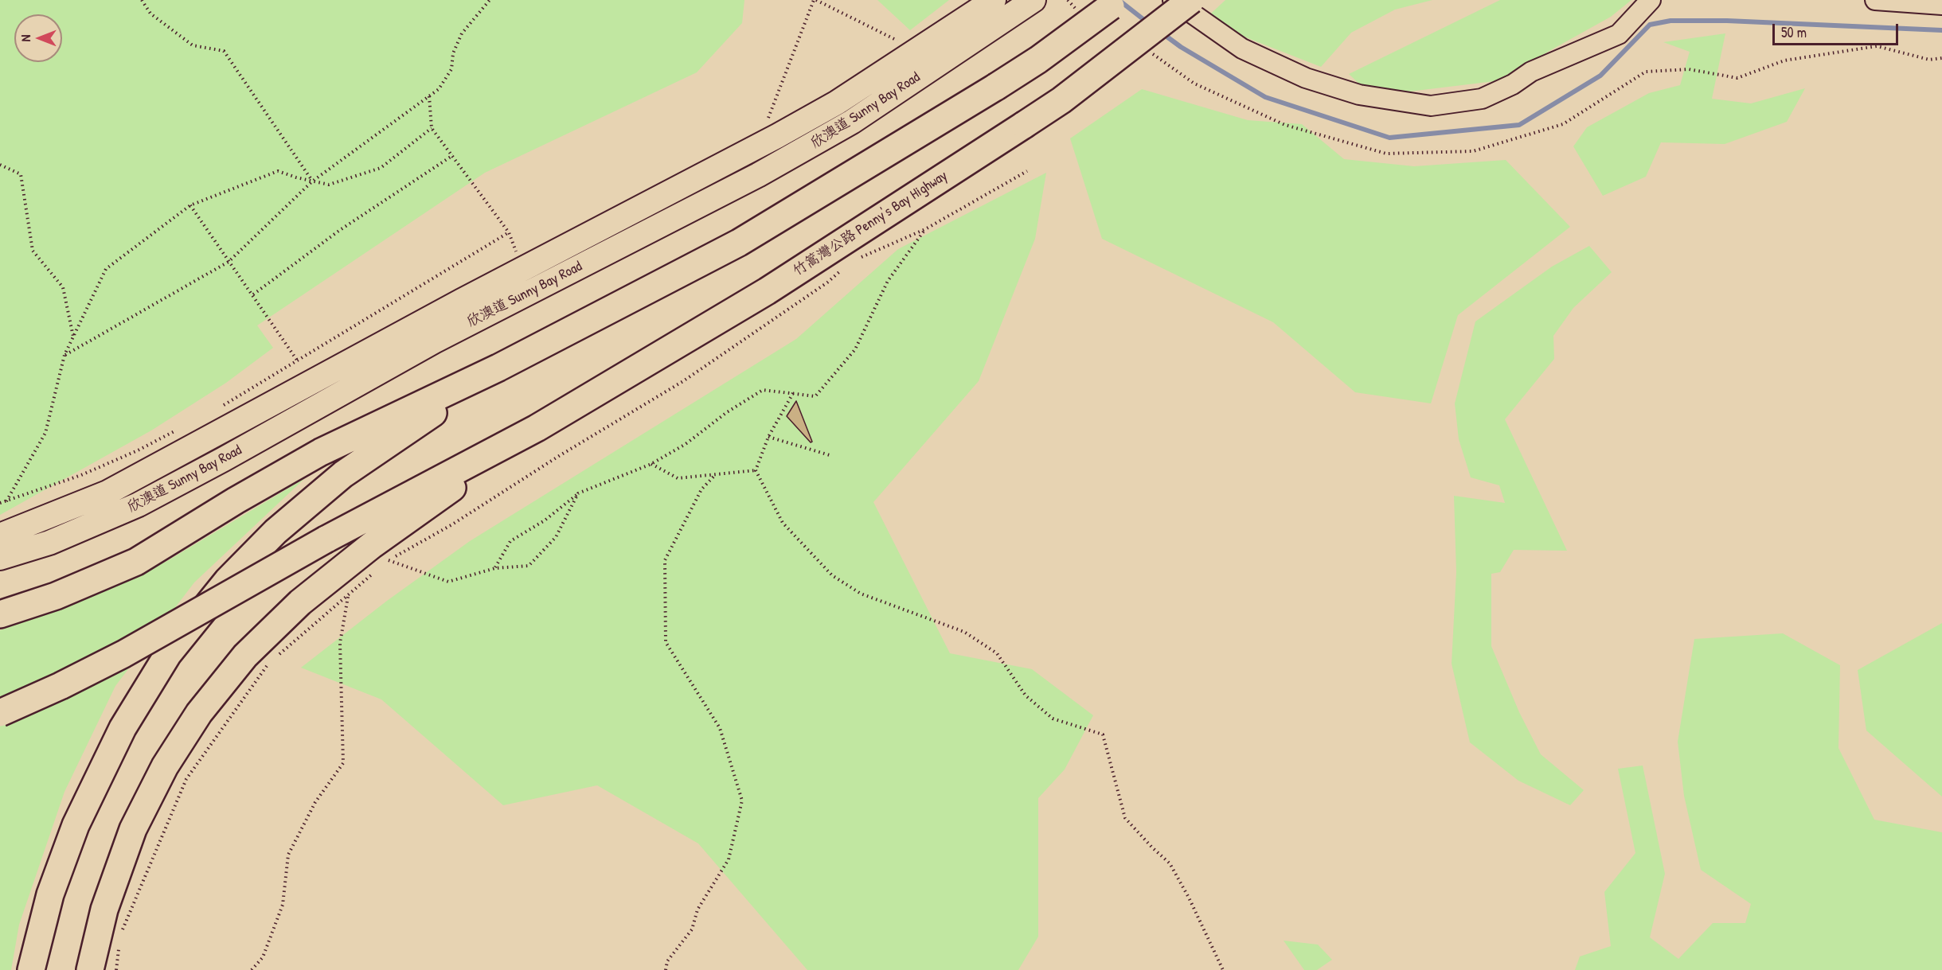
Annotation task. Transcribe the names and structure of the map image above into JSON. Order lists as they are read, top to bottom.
{
  "streets": {
    "highway": ["竹篙灣公路 Penny's Bay Highway"],
    "main road": ["欣澳道 Sunny Bay Road"]
  },
  "scale_bar": "50 m",
  "north": "left"
}
